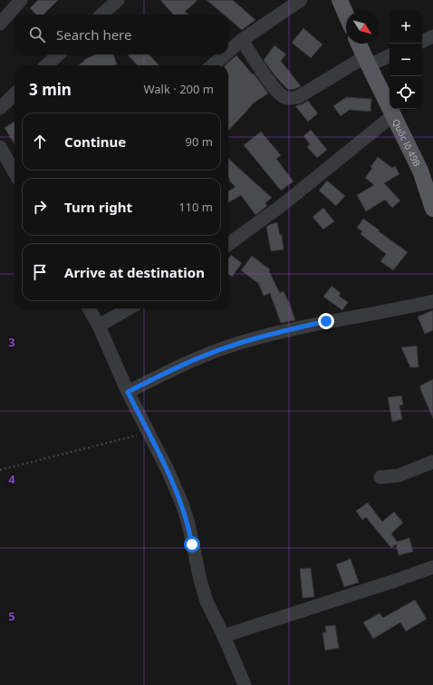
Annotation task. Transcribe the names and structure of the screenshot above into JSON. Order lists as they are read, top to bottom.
{
  "streets": {
    "main road": ["Quốc lộ 49B"]
  },
  "north": "bottom right",
  "page": {
    "map_buttons": ["+", "−"],
    "search": "Search here",
    "heading": ["3 min", "Walk · 200 m"],
    "list": [
      ["Continue", "90 m"],
      ["Turn right", "110 m"],
      "Arrive at destination"
    ]
  },
  "grid": {
    "rows": ["3", "4", "5"]
  }
}
